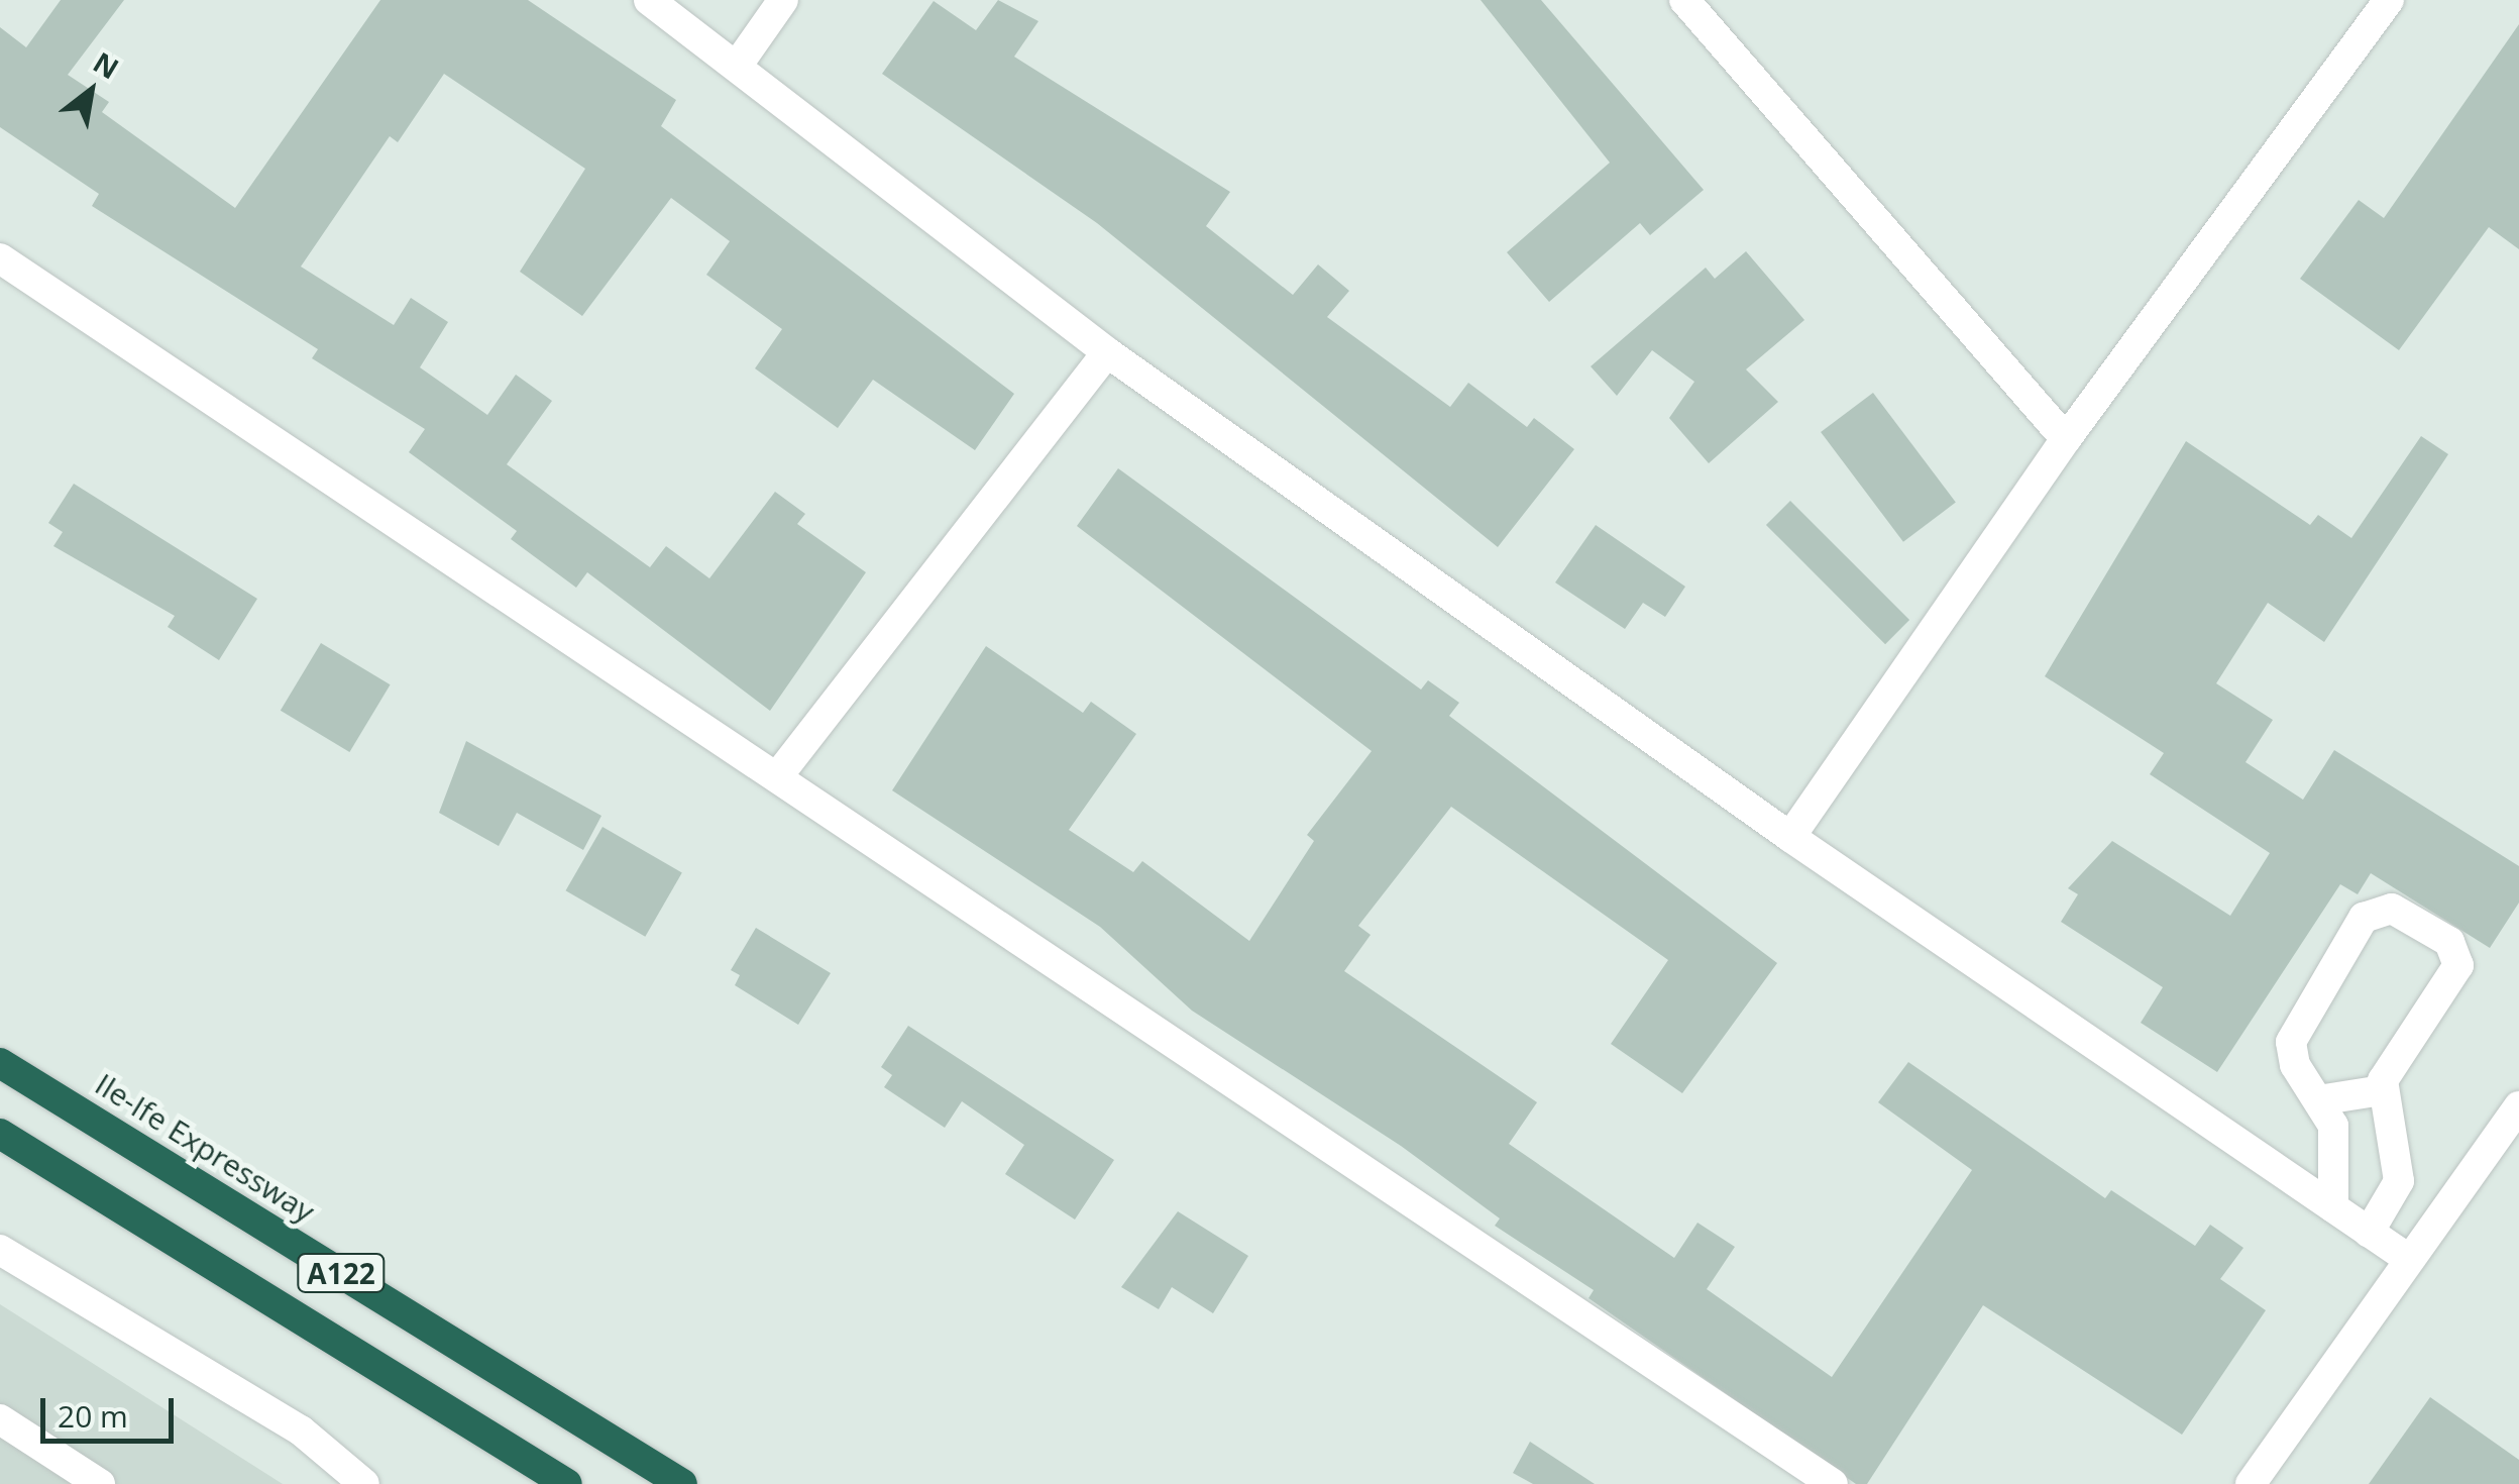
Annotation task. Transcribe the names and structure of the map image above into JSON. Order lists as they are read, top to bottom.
{
  "streets": {
    "highway": ["Ile-Ife Expressway", "A122"]
  },
  "scale_bar": "20 m",
  "north": "top right"
}
